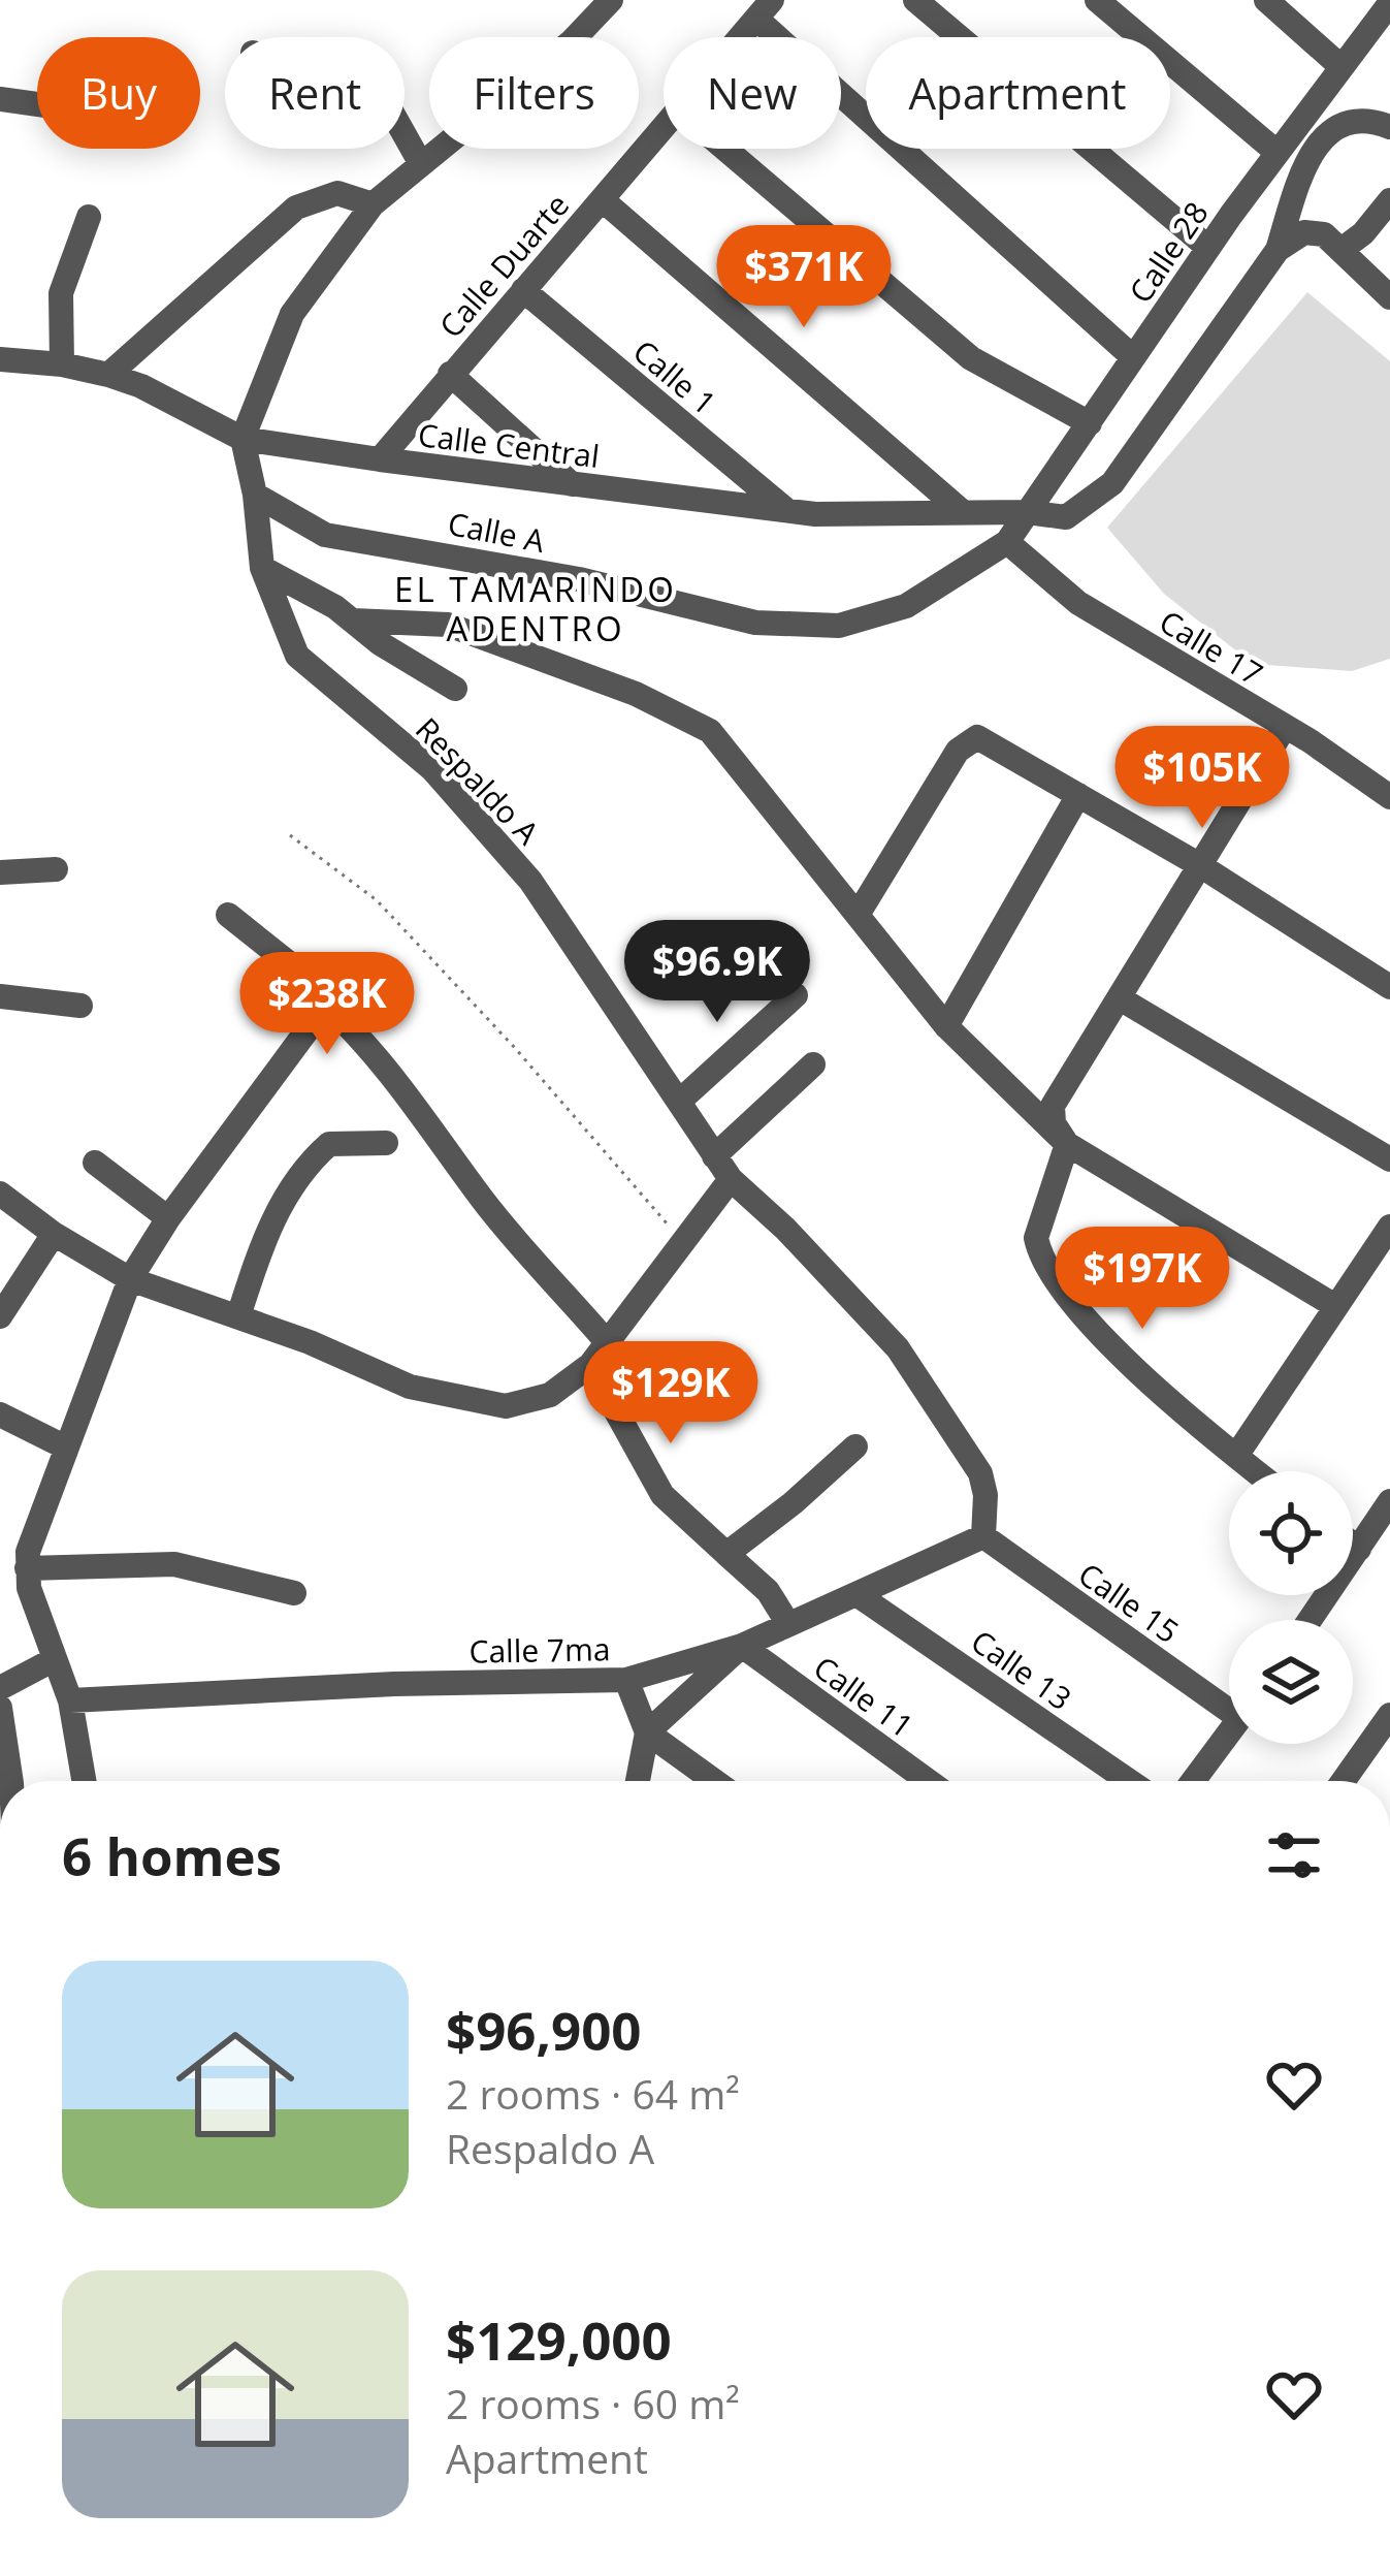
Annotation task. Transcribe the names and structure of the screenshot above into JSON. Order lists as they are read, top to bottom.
{
  "streets": {
    "street": [
      "Calle 28",
      "Calle Duarte",
      "Calle 1",
      "Calle Central",
      "Calle A",
      "Calle 17",
      "Respaldo A",
      "Calle 15",
      "Calle 7ma",
      "Calle 13",
      "Calle 11"
    ]
  },
  "crossings": [
    ["Calle 28", "Calle Central"],
    ["Calle 28", "Calle A"],
    ["Calle 28", "Calle 17"],
    ["Calle Duarte", "Calle 1"],
    ["Calle Duarte", "Calle Central"],
    ["Calle 1", "Calle Central"],
    ["Calle Central", "Respaldo A"],
    ["Calle A", "Calle 17"],
    ["Calle A", "Respaldo A"],
    ["Respaldo A", "Calle 15"],
    ["Respaldo A", "Calle 7ma"],
    ["Calle 15", "Calle 7ma"],
    ["Calle 7ma", "Calle 13"],
    ["Calle 7ma", "Calle 11"]
  ],
  "districts": ["EL TAMARINDO ADENTRO"],
  "page": {
    "chip": [
      "Buy",
      "Rent",
      "Filters",
      "New",
      "Apartment"
    ],
    "price": [
      "$371K",
      "$105K",
      "$96.9K",
      "$238K",
      "$197K",
      "$129K"
    ],
    "heading": "6 homes",
    "list": [
      {
        "name": "$96,900",
        "note": "2 rooms · 64 m² · Respaldo A"
      },
      {
        "name": "$129,000",
        "note": "2 rooms · 60 m² · Apartment"
      }
    ]
  }
}
